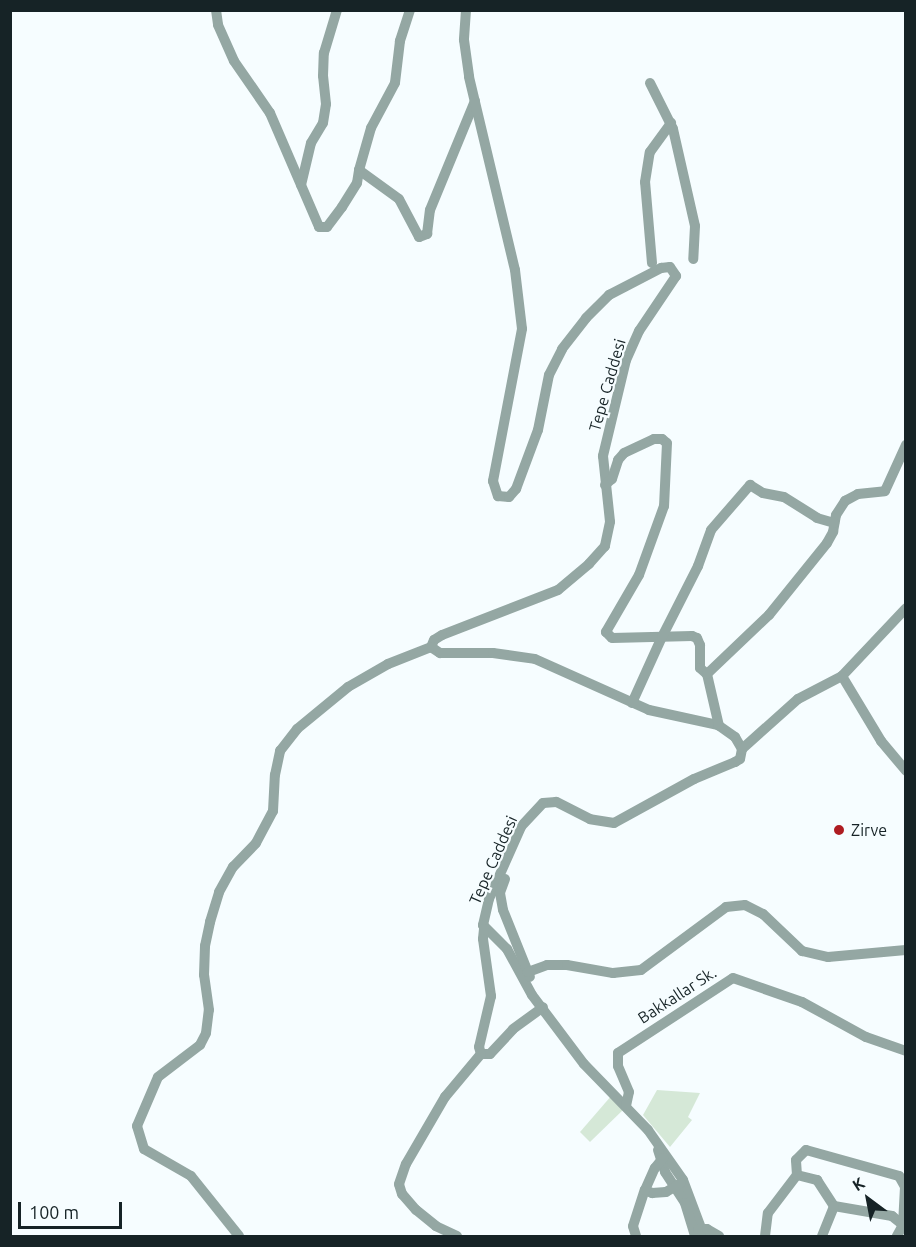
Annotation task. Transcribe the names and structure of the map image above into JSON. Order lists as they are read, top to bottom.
{
  "streets": {
    "street": ["Tepe Caddesi", "Bakkallar Sk."]
  },
  "crossings": [
    ["Tepe Caddesi", "Bakkallar Sk."]
  ],
  "places": ["Zirve"],
  "scale_bar": "100 m",
  "north": "top left"
}
